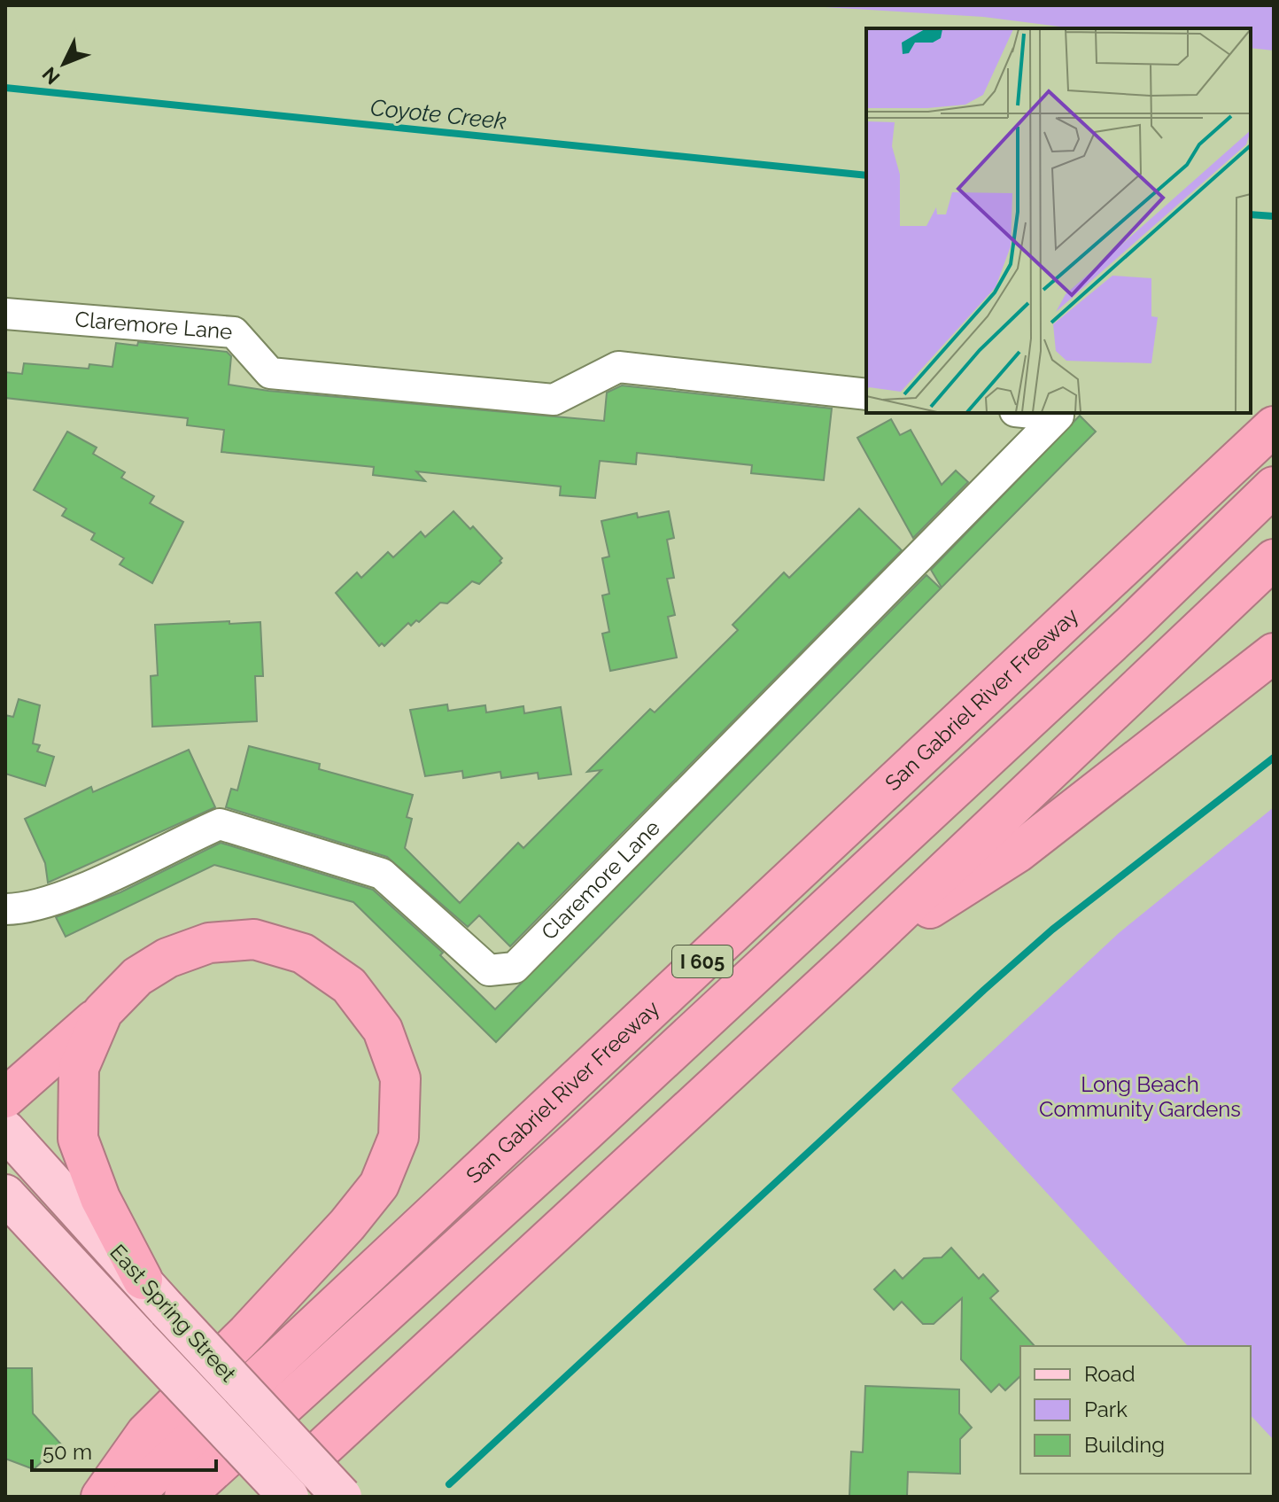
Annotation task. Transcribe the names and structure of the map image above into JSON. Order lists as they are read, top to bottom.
{
  "streets": {
    "highway": ["San Gabriel River Freeway", "I 605"],
    "main road": ["East Spring Street"],
    "street": ["Claremore Lane"]
  },
  "water": ["Coyote Creek"],
  "parks": ["Long Beach Community Gardens"],
  "legend": ["Road", "Park", "Building"],
  "scale_bar": "50 m",
  "north": "bottom left"
}
